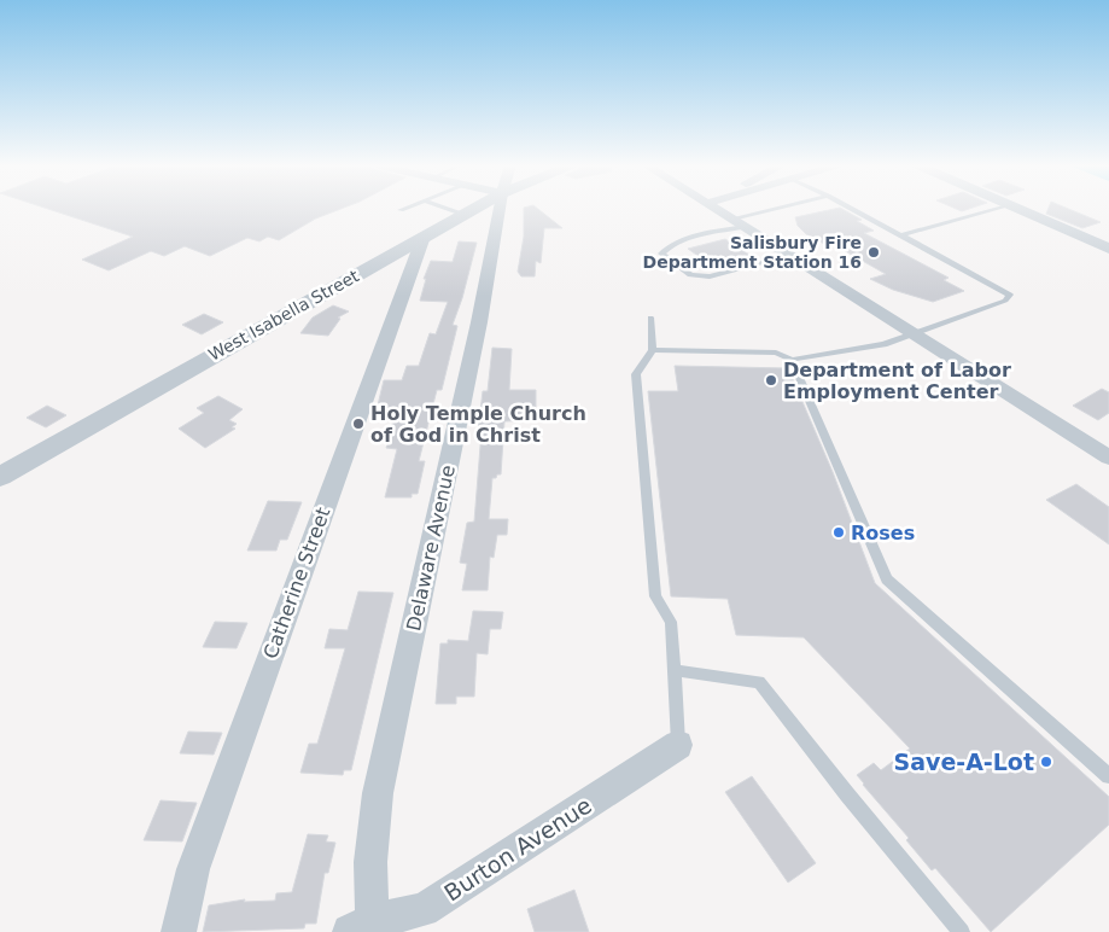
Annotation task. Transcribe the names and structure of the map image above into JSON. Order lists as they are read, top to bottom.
{
  "streets": {
    "street": [
      "West Isabella Street",
      "Delaware Avenue",
      "Catherine Street",
      "Burton Avenue"
    ]
  },
  "crossings": [
    ["West Isabella Street", "Catherine Street"],
    ["Delaware Avenue", "Burton Avenue"]
  ],
  "places": [
    "Salisbury Fire Department Station 16",
    "Department of Labor Employment Center",
    "Holy Temple Church of God in Christ",
    "Roses",
    "Save-A-Lot"
  ]
}
